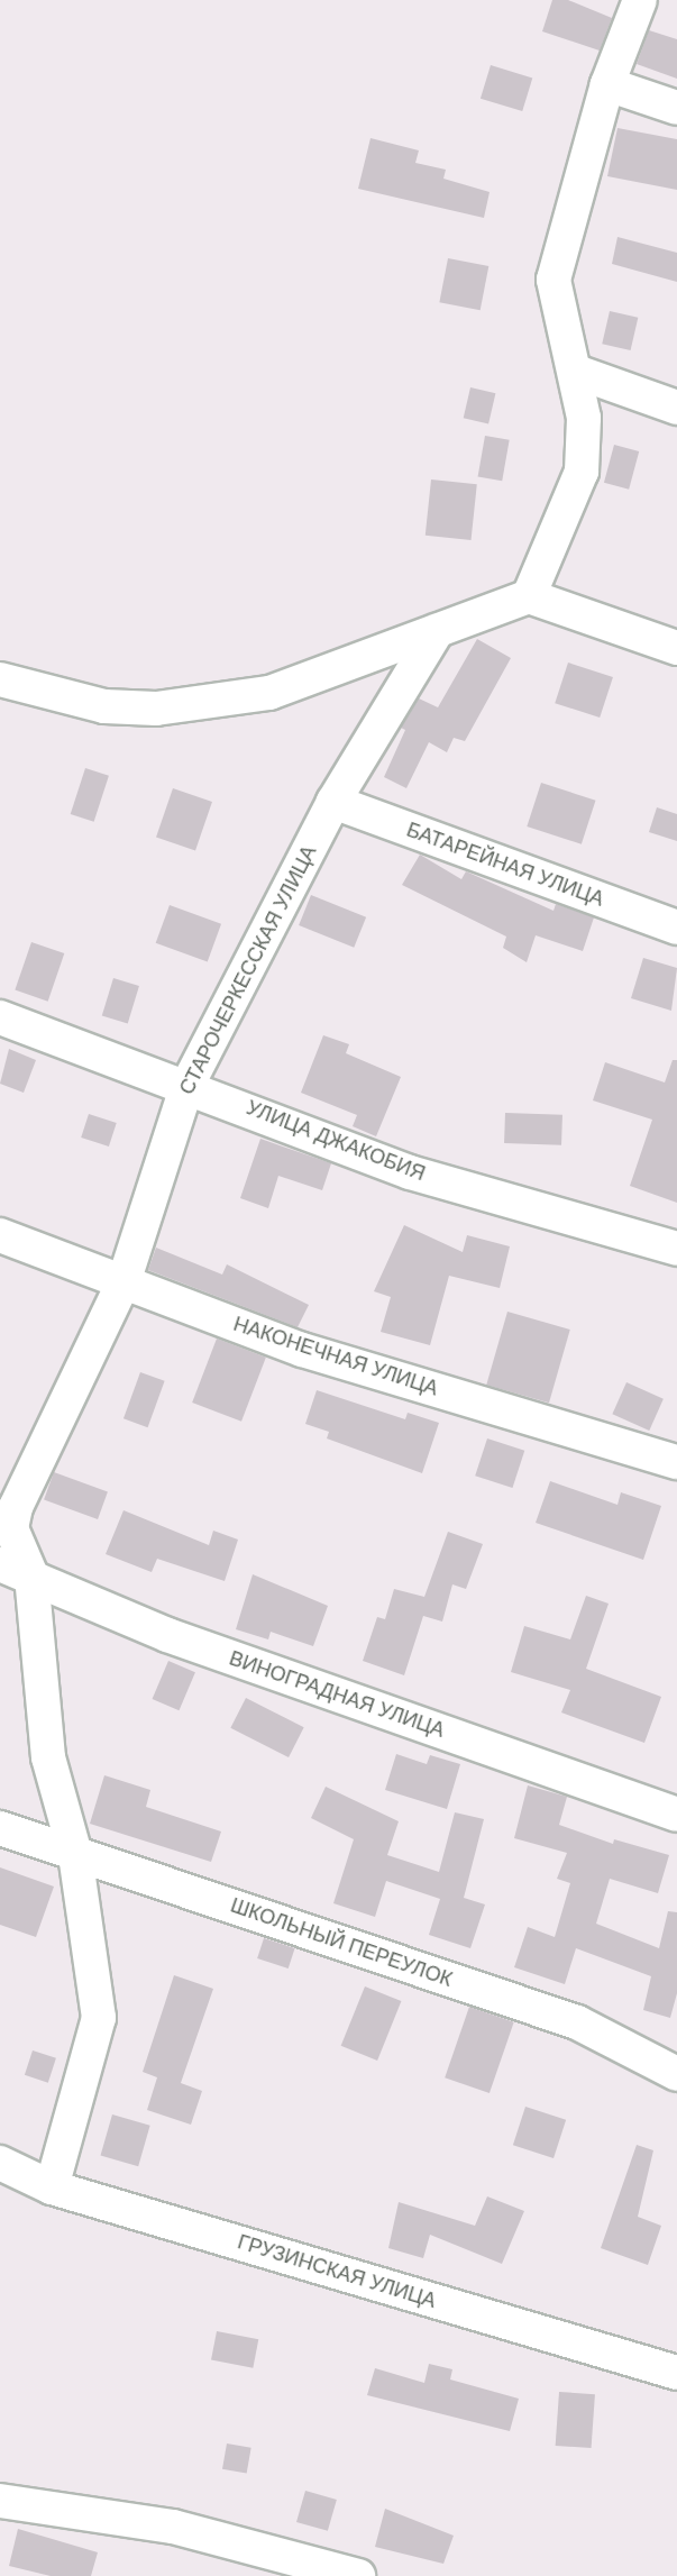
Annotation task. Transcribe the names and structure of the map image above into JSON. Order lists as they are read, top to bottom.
{
  "streets": {
    "street": [
      "БАТАРЕЙНАЯ УЛИЦА",
      "СТАРОЧЕРКЕССКАЯ УЛИЦА",
      "УЛИЦА ДЖАКОБИЯ",
      "НАКОНЕЧНАЯ УЛИЦА",
      "ВИНОГРАДНАЯ УЛИЦА",
      "ШКОЛЬНЫЙ ПЕРЕУЛОК",
      "ГРУЗИНСКАЯ УЛИЦА"
    ]
  },
  "crossings": [
    ["БАТАРЕЙНАЯ УЛИЦА", "СТАРОЧЕРКЕССКАЯ УЛИЦА"],
    ["СТАРОЧЕРКЕССКАЯ УЛИЦА", "УЛИЦА ДЖАКОБИЯ"],
    ["СТАРОЧЕРКЕССКАЯ УЛИЦА", "НАКОНЕЧНАЯ УЛИЦА"],
    ["СТАРОЧЕРКЕССКАЯ УЛИЦА", "ВИНОГРАДНАЯ УЛИЦА"],
    ["СТАРОЧЕРКЕССКАЯ УЛИЦА", "ШКОЛЬНЫЙ ПЕРЕУЛОК"],
    ["СТАРОЧЕРКЕССКАЯ УЛИЦА", "ГРУЗИНСКАЯ УЛИЦА"]
  ]
}
